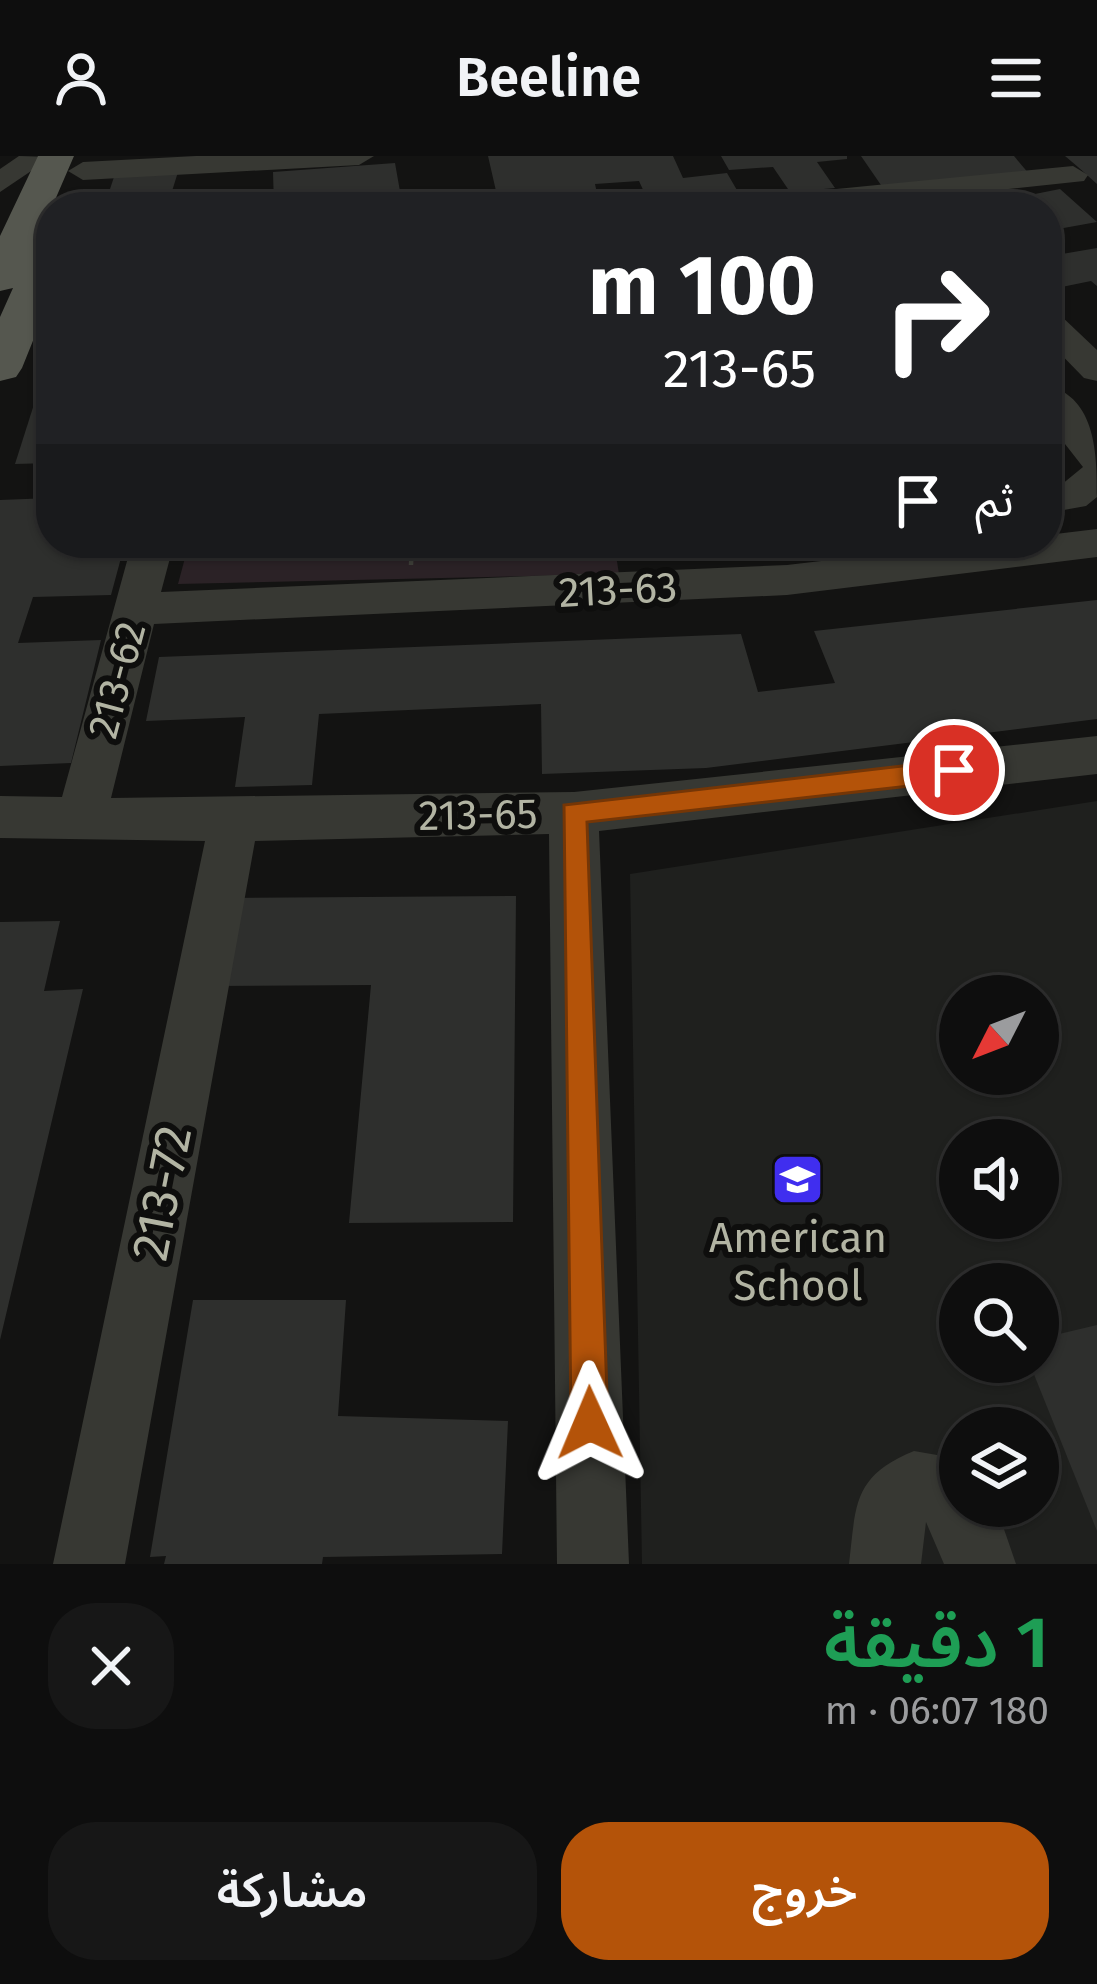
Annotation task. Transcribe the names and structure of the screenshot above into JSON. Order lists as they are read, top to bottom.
{
  "streets": {
    "street": [
      "213-63",
      "213-62",
      "213-65",
      "213-72"
    ]
  },
  "crossings": [
    ["213-63", "213-62"],
    ["213-62", "213-65"],
    ["213-65", "213-72"]
  ],
  "places": {
    "school or university": ["American School"]
  },
  "north": "bottom left",
  "page": {
    "header": "Beeline",
    "turn": ["100 m", "213-65"],
    "then": "ثم",
    "heading": ["1 دقيقة", "180 m · 06:07"],
    "buttons": ["خروج", "مشاركة"]
  }
}
